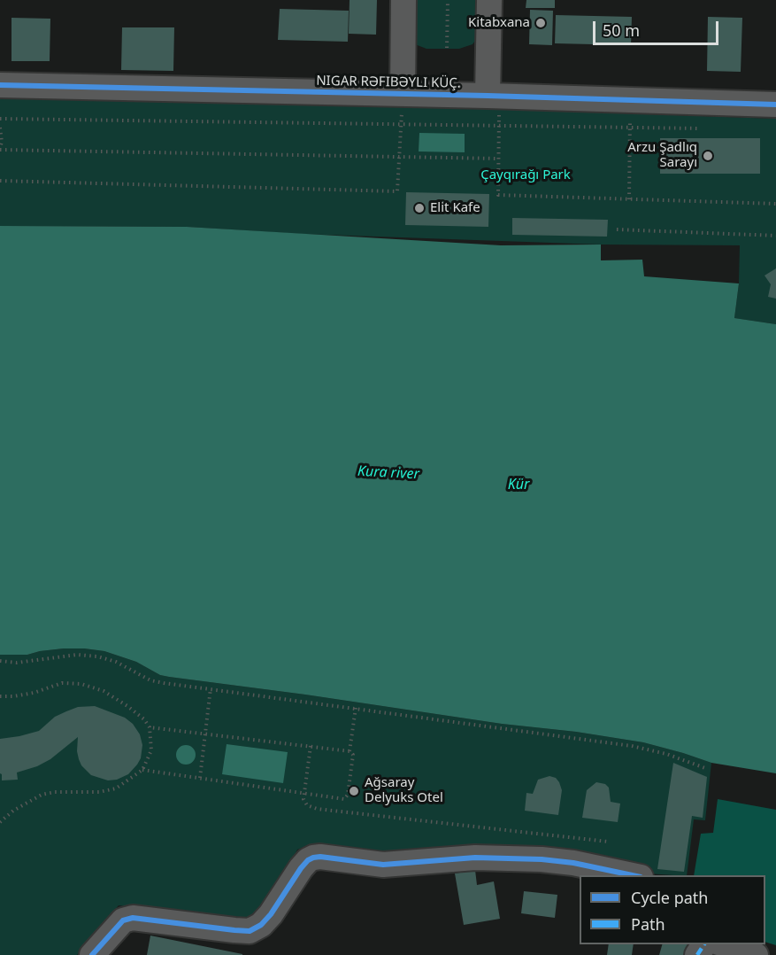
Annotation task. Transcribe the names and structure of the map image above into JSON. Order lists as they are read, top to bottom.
{
  "streets": {
    "street": ["NIGAR RƏFIBƏYLI KÜÇ."]
  },
  "water": ["Kura river", "Kür"],
  "parks": ["Çayqırağı Park"],
  "places": [
    "Kitabxana",
    "Arzu Şadlıq Sarayı",
    "Elit Kafe",
    "Ağsaray Delyuks Otel"
  ],
  "legend": ["Cycle path", "Path"],
  "scale_bar": "50 m"
}
